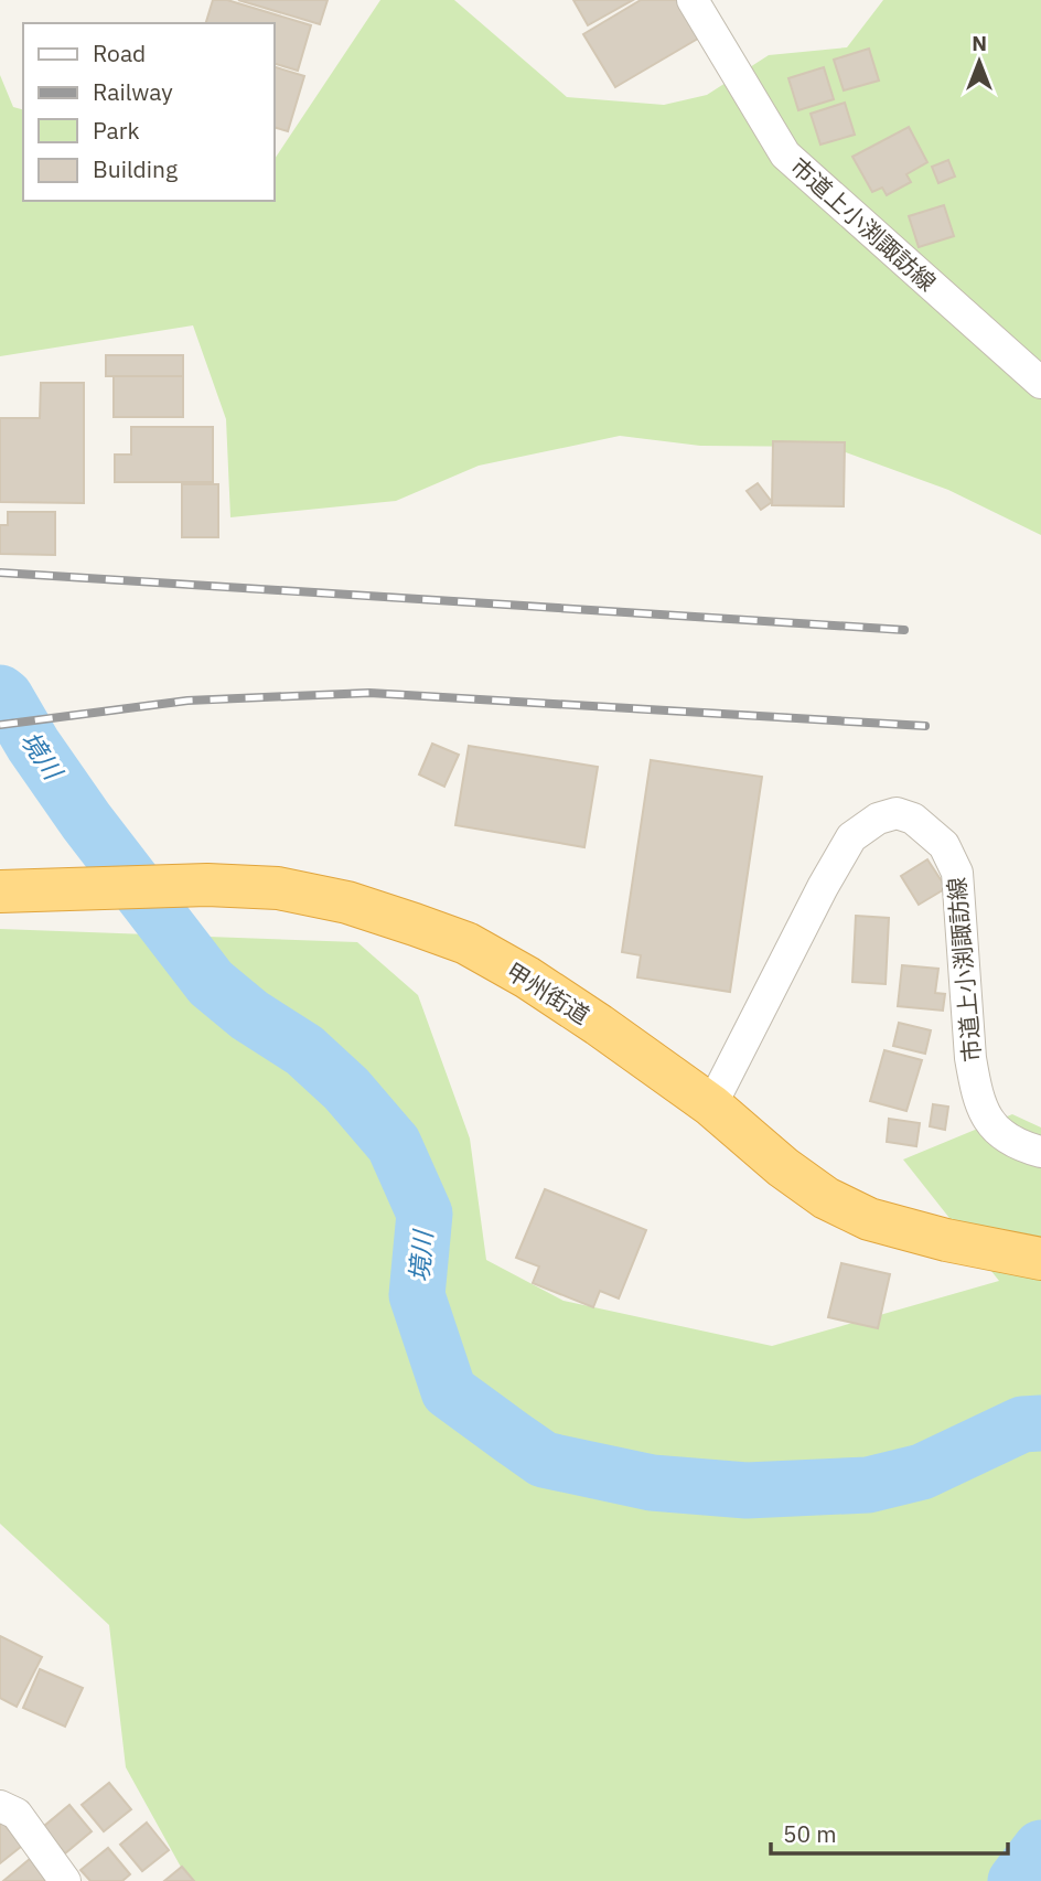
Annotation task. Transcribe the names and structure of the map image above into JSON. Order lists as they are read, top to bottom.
{
  "streets": {
    "highway": ["甲州街道"],
    "street": ["市道上小渕諏訪線"]
  },
  "crossings": [
    ["市道上小渕諏訪線", "甲州街道"]
  ],
  "water": ["境川"],
  "legend": [
    "Road",
    "Railway",
    "Park",
    "Building"
  ],
  "scale_bar": "50 m",
  "north": "top"
}
